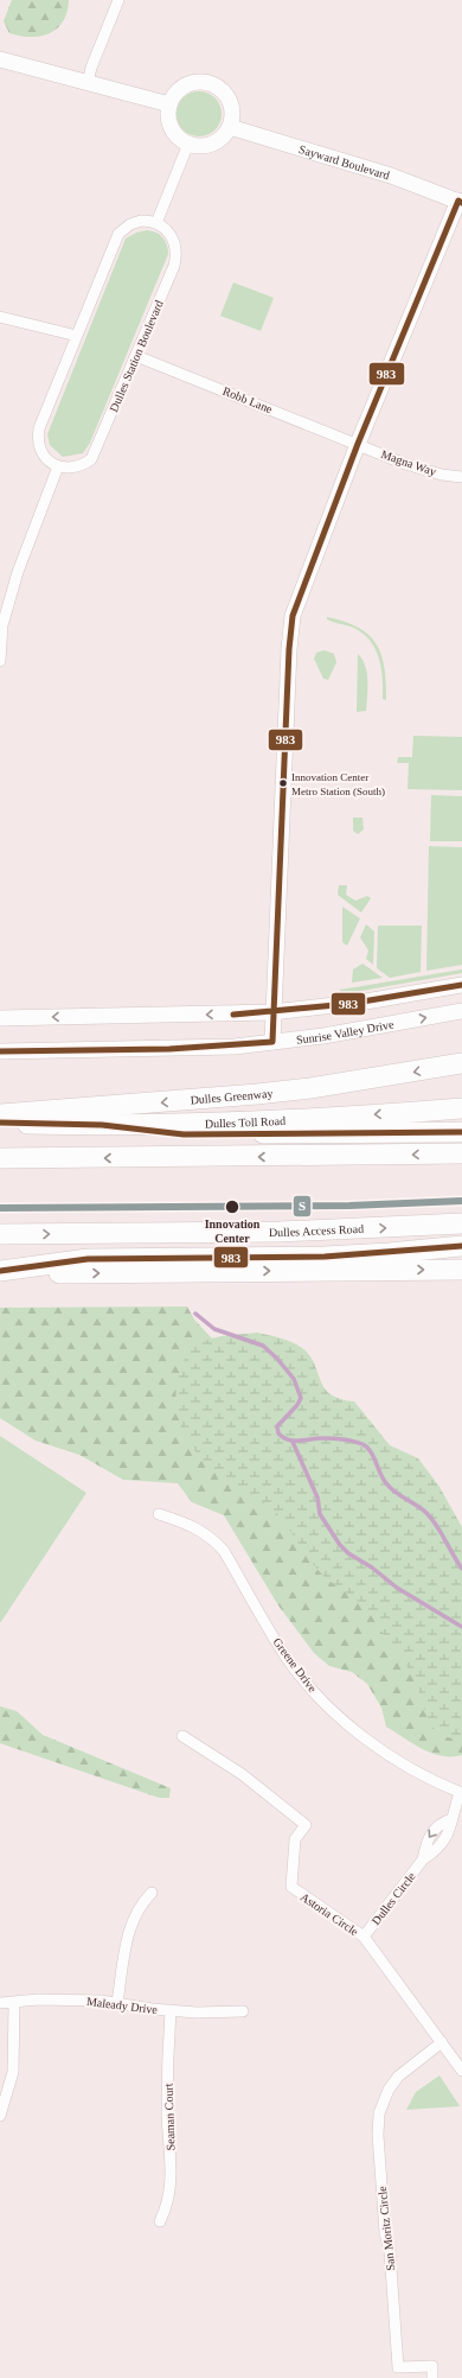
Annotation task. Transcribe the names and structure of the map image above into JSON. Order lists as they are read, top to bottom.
{
  "streets": {
    "highway": ["Dulles Greenway", "Dulles Toll Road", "Dulles Access Road"],
    "street": [
      "Sayward Boulevard",
      "Dulles Station Boulevard",
      "Robb Lane",
      "Magna Way",
      "Sunrise Valley Drive",
      "Greene Drive",
      "Dulles Circle",
      "Astoria Circle",
      "Maleady Drive",
      "Seaman Court",
      "San Moritz Circle"
    ]
  },
  "crossings": [
    ["Dulles Station Boulevard", "Robb Lane"],
    ["Robb Lane", "Magna Way"],
    ["Greene Drive", "Dulles Circle"],
    ["Dulles Circle", "Astoria Circle"],
    ["Astoria Circle", "San Moritz Circle"],
    ["Maleady Drive", "Seaman Court"]
  ],
  "places": ["Innovation Center Metro Station (South)", "Innovation Center"],
  "lines": ["transit line 983", "transit line S"]
}
